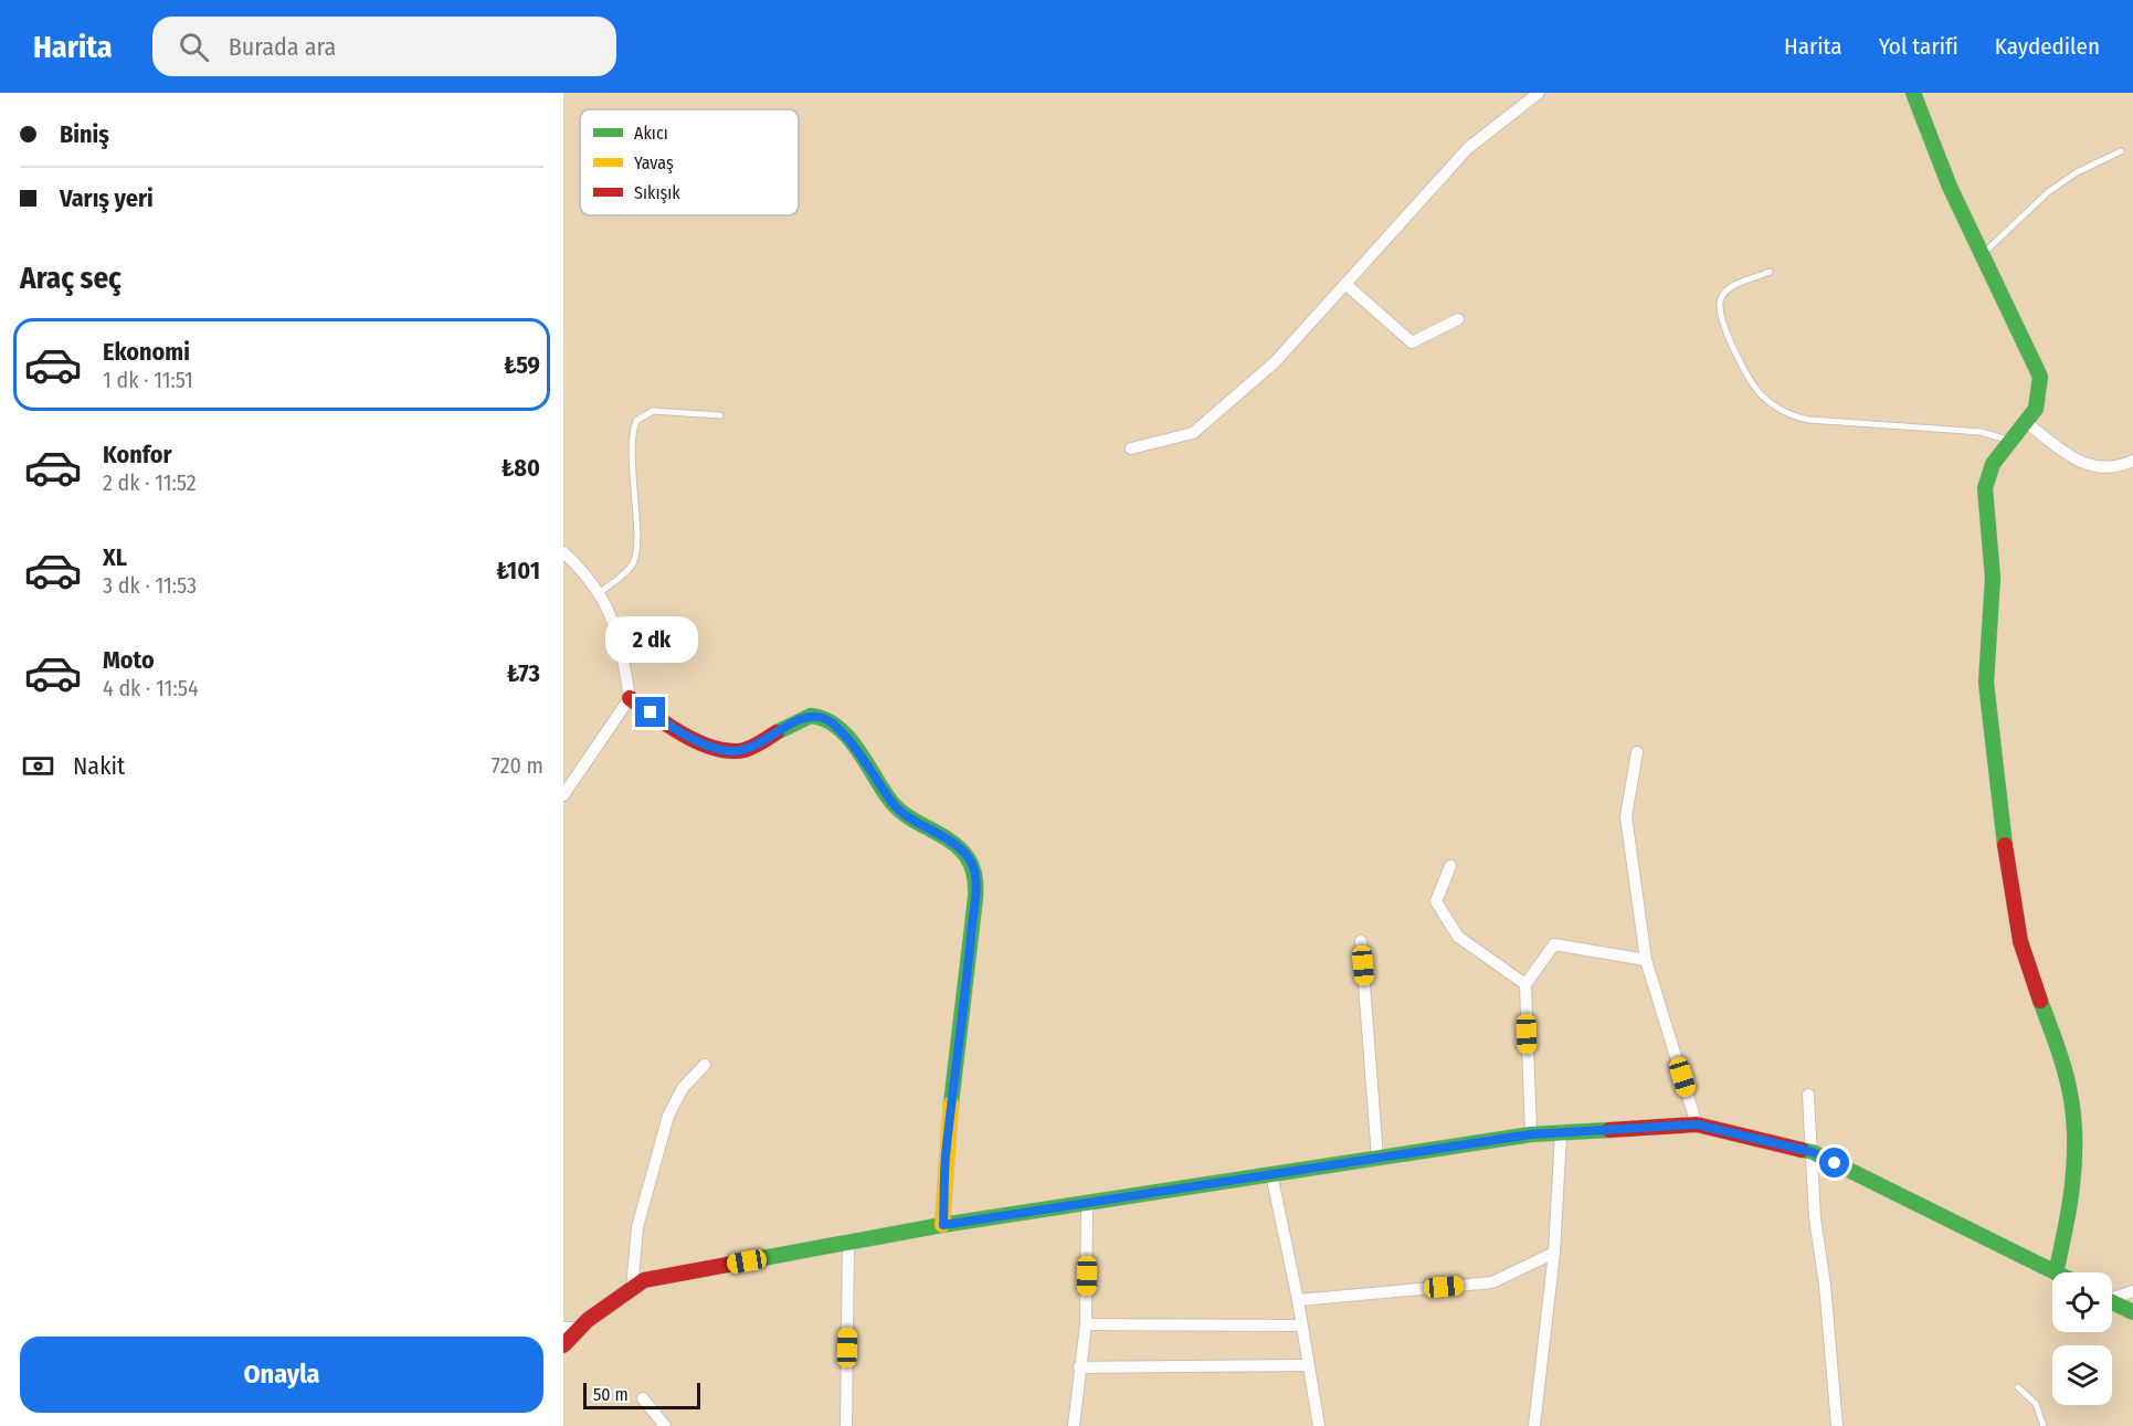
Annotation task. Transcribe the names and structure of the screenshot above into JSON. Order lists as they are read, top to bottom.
{
  "legend": ["Akıcı", "Yavaş", "Sıkışık"],
  "scale_bar": "50 m",
  "page": {
    "header": "Harita",
    "search": "Burada ara",
    "nav": ["Harita", "Yol tarifi", "Kaydedilen"],
    "banner": ["Biniş", "Varış yeri"],
    "heading": "Araç seç",
    "list": [
      {
        "name": "Ekonomi",
        "note": "1 dk · 11:51",
        "value": "₺59"
      },
      {
        "name": "Konfor",
        "note": "2 dk · 11:52",
        "value": "₺80"
      },
      {
        "name": "XL",
        "note": "3 dk · 11:53",
        "value": "₺101"
      },
      {
        "name": "Moto",
        "note": "4 dk · 11:54",
        "value": "₺73"
      }
    ],
    "bubble": "2 dk",
    "pay": ["Nakit", "720 m"],
    "buttons": "Onayla",
    "scale": "50 m"
  }
}
